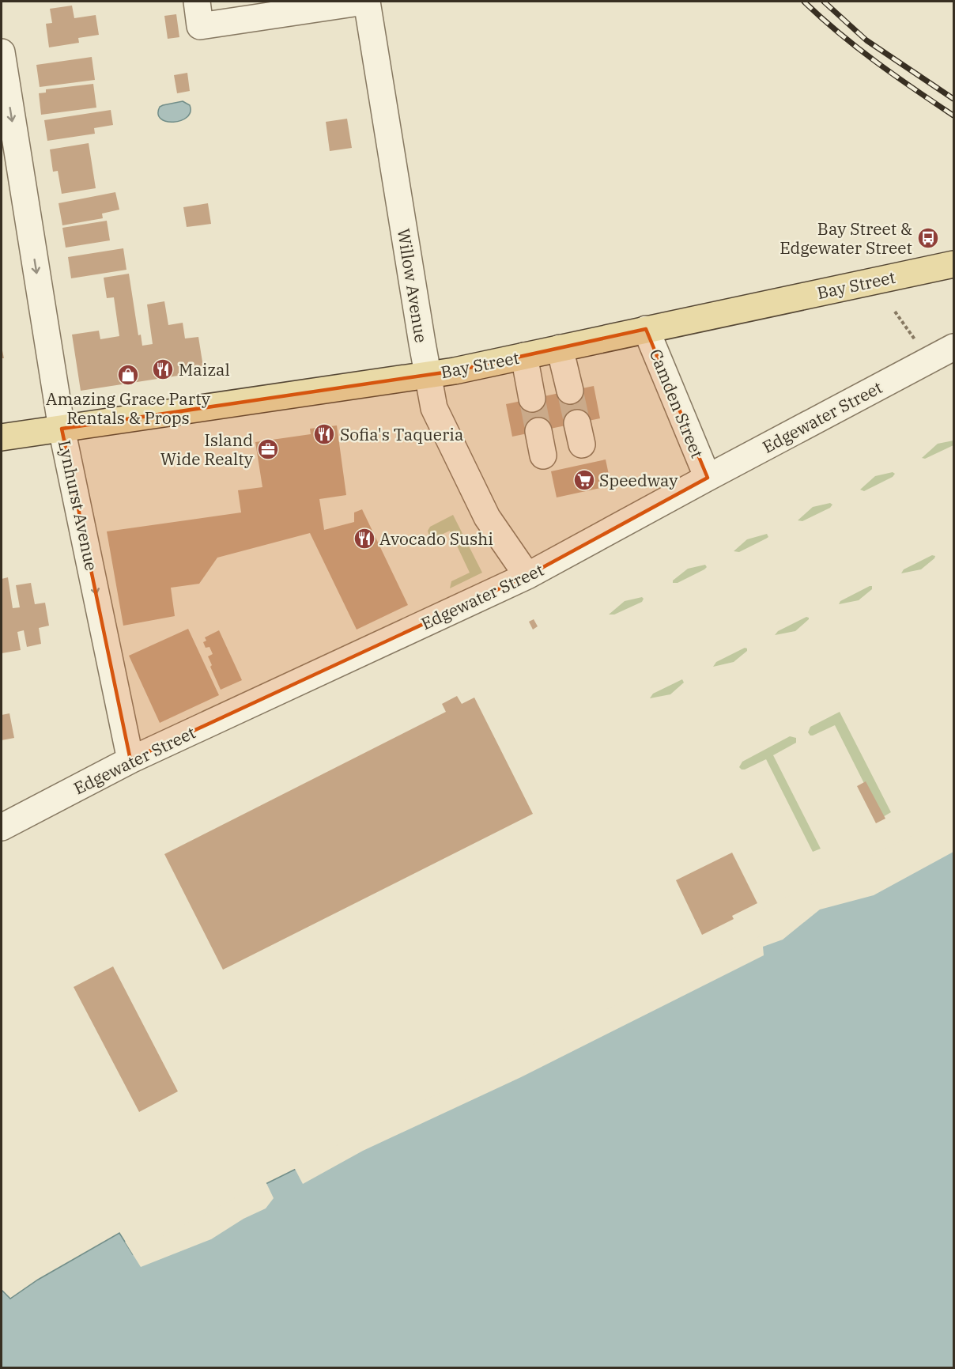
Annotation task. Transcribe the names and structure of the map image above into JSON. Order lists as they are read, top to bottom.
{
  "streets": {
    "main road": ["Bay Street"],
    "street": [
      "Willow Avenue",
      "Camden Street",
      "Edgewater Street",
      "Lynhurst Avenue"
    ]
  },
  "crossings": [
    ["Bay Street", "Willow Avenue"],
    ["Bay Street", "Camden Street"],
    ["Bay Street", "Lynhurst Avenue"],
    ["Willow Avenue", "Edgewater Street"],
    ["Camden Street", "Edgewater Street"],
    ["Edgewater Street", "Lynhurst Avenue"]
  ],
  "one_way": ["Lynhurst Avenue"],
  "places": {
    "bus stop": ["Bay Street & Edgewater Street"],
    "restaurant": ["Maizal", "Sofia's Taqueria", "Avocado Sushi"],
    "shop": ["Amazing Grace Party Rentals & Props"],
    "office": ["Island Wide Realty"],
    "supermarket": ["Speedway"]
  }
}
